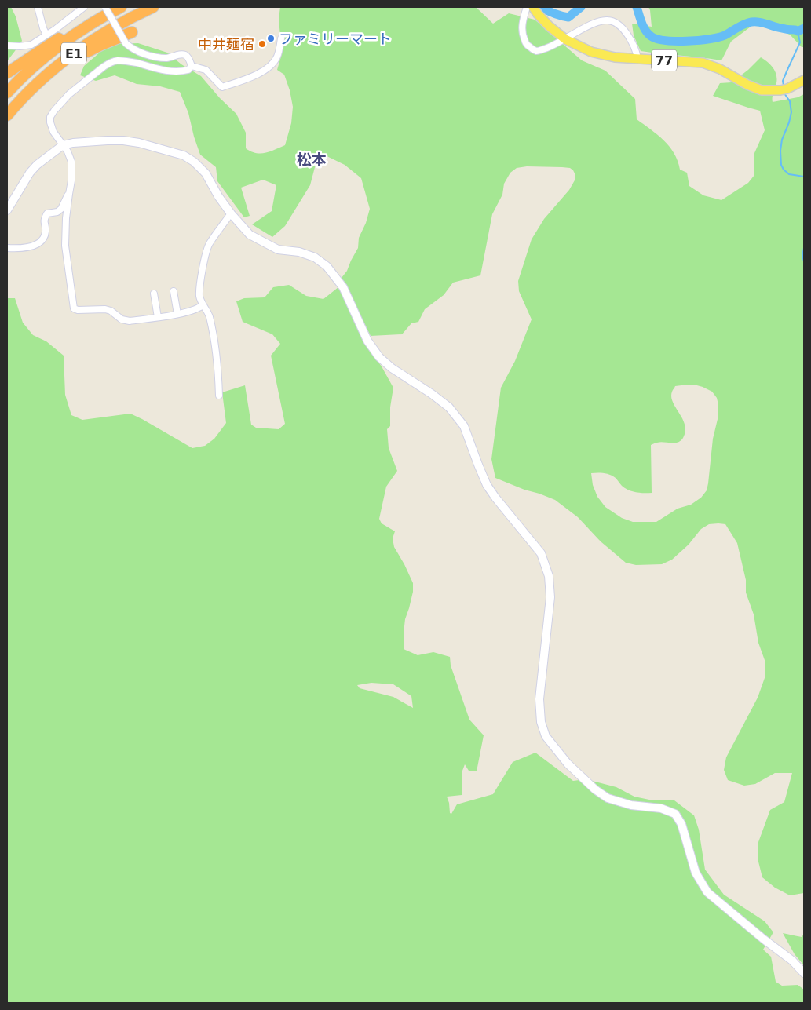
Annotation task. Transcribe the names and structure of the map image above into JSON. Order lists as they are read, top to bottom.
{
  "streets": {
    "highway": ["E1"],
    "main road": ["77"]
  },
  "districts": ["松本"],
  "places": ["ファミリーマート", "中井麺宿"]
}
